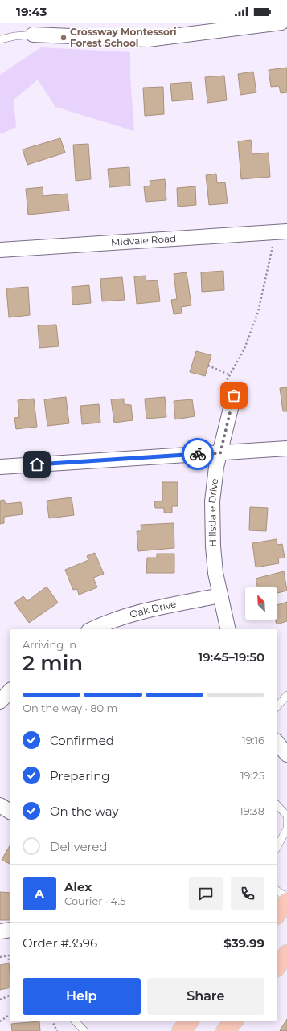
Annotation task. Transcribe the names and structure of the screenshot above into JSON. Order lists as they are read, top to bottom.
{
  "streets": {
    "street": ["Midvale Road", "Hillsdale Drive", "Oak Drive"]
  },
  "crossings": [
    ["Hillsdale Drive", "Oak Drive"]
  ],
  "places": ["Crossway Montessori Forest School"],
  "north": "top left",
  "page": {
    "status": "19:43",
    "heading": ["2 min", "Arriving in", "19:45–19:50"],
    "panel": [
      "Alex",
      "Courier · 4.5",
      "Order #3596",
      "$39.99"
    ],
    "bar": "On the way · 80 m",
    "list": [
      ["Confirmed", "19:16"],
      ["Preparing", "19:25"],
      ["On the way", "19:38"],
      "Delivered"
    ],
    "round": "A",
    "buttons": ["Help", "Share"]
  }
}
